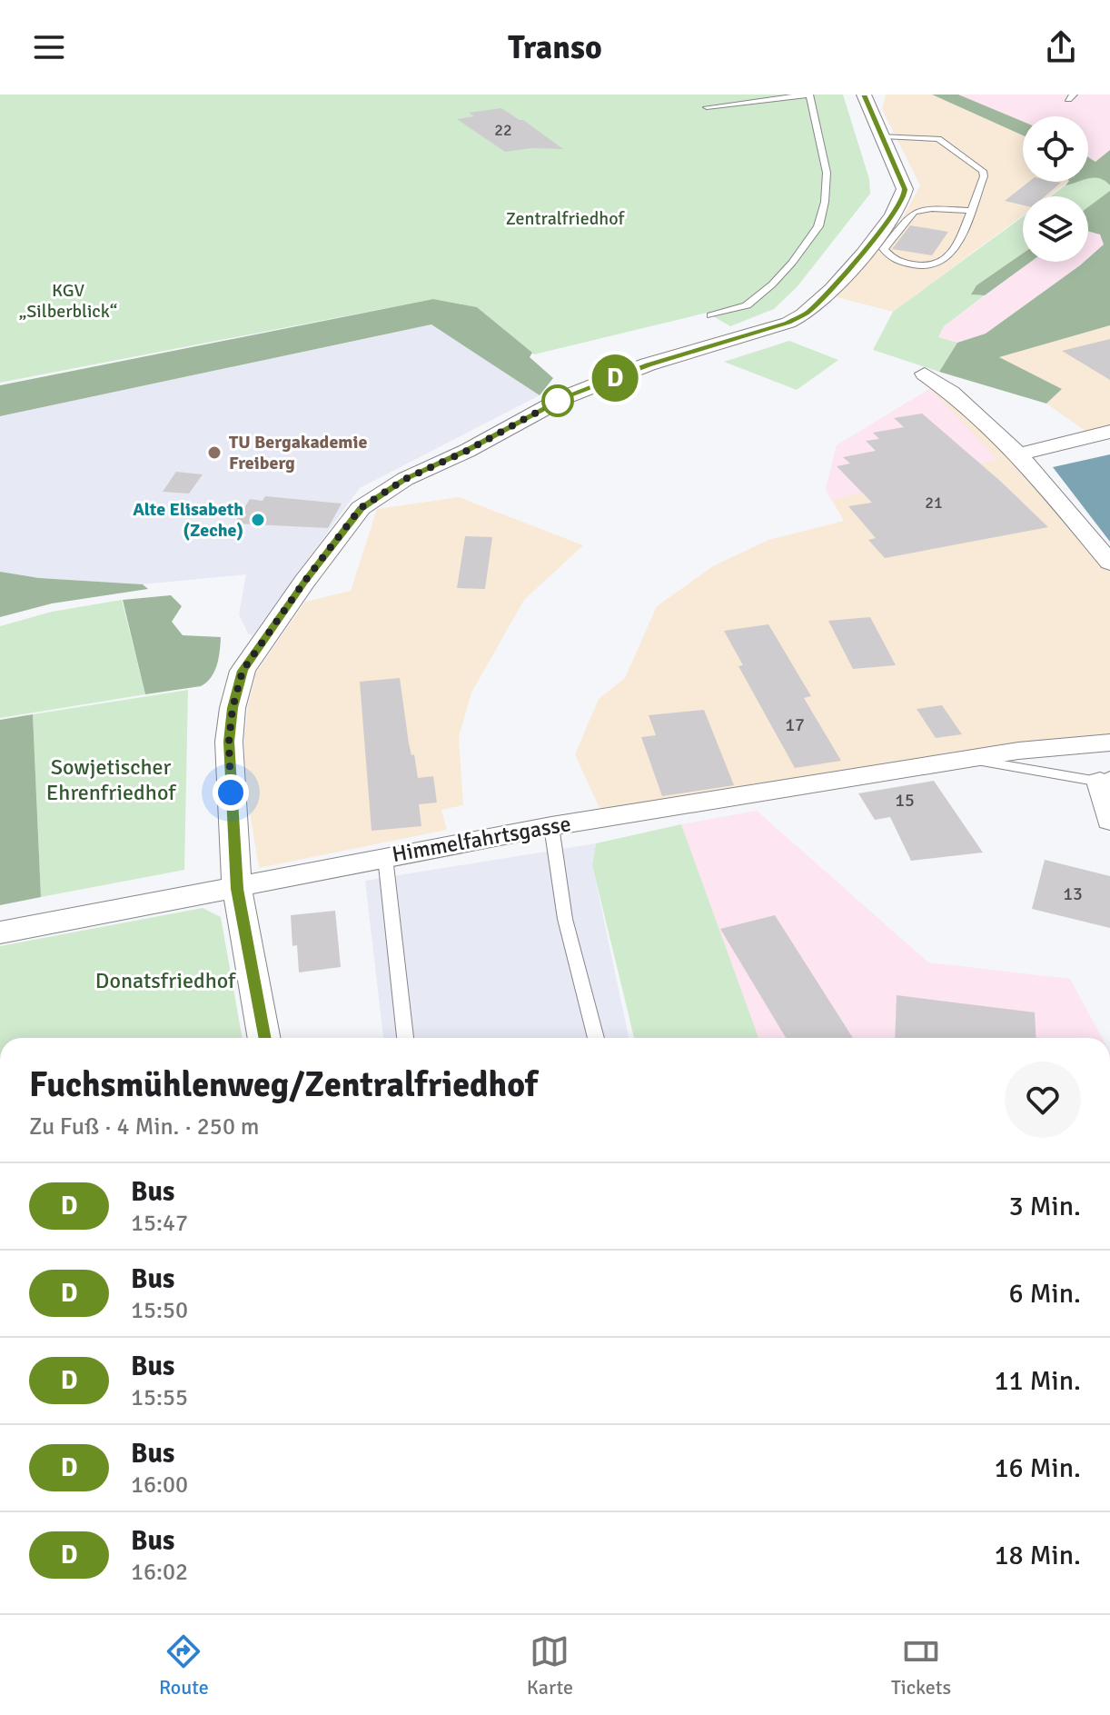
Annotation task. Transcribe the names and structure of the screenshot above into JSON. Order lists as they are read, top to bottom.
{
  "streets": {
    "street": ["Himmelfahrtsgasse"]
  },
  "parks": [
    "Zentralfriedhof",
    "KGV „Silberblick“",
    "Sowjetischer Ehrenfriedhof",
    "Donatsfriedhof"
  ],
  "places": ["TU Bergakademie Freiberg", "Alte Elisabeth (Zeche)"],
  "lines": ["bus line D"],
  "house_numbers": [
    "22",
    "21",
    "17",
    "15",
    "13"
  ],
  "page": {
    "header": "Transo",
    "on_map": "D",
    "heading": ["Fuchsmühlenweg/Zentralfriedhof", "Zu Fuß · 4 Min. · 250 m"],
    "list": [
      {
        "mark": "D",
        "name": "Bus",
        "note": "15:47",
        "value": "3 Min."
      },
      {
        "mark": "D",
        "name": "Bus",
        "note": "15:50",
        "value": "6 Min."
      },
      {
        "mark": "D",
        "name": "Bus",
        "note": "15:55",
        "value": "11 Min."
      },
      {
        "mark": "D",
        "name": "Bus",
        "note": "16:00",
        "value": "16 Min."
      },
      {
        "mark": "D",
        "name": "Bus",
        "note": "16:02",
        "value": "18 Min."
      }
    ],
    "tabs": ["Route", "Karte", "Tickets"]
  }
}
